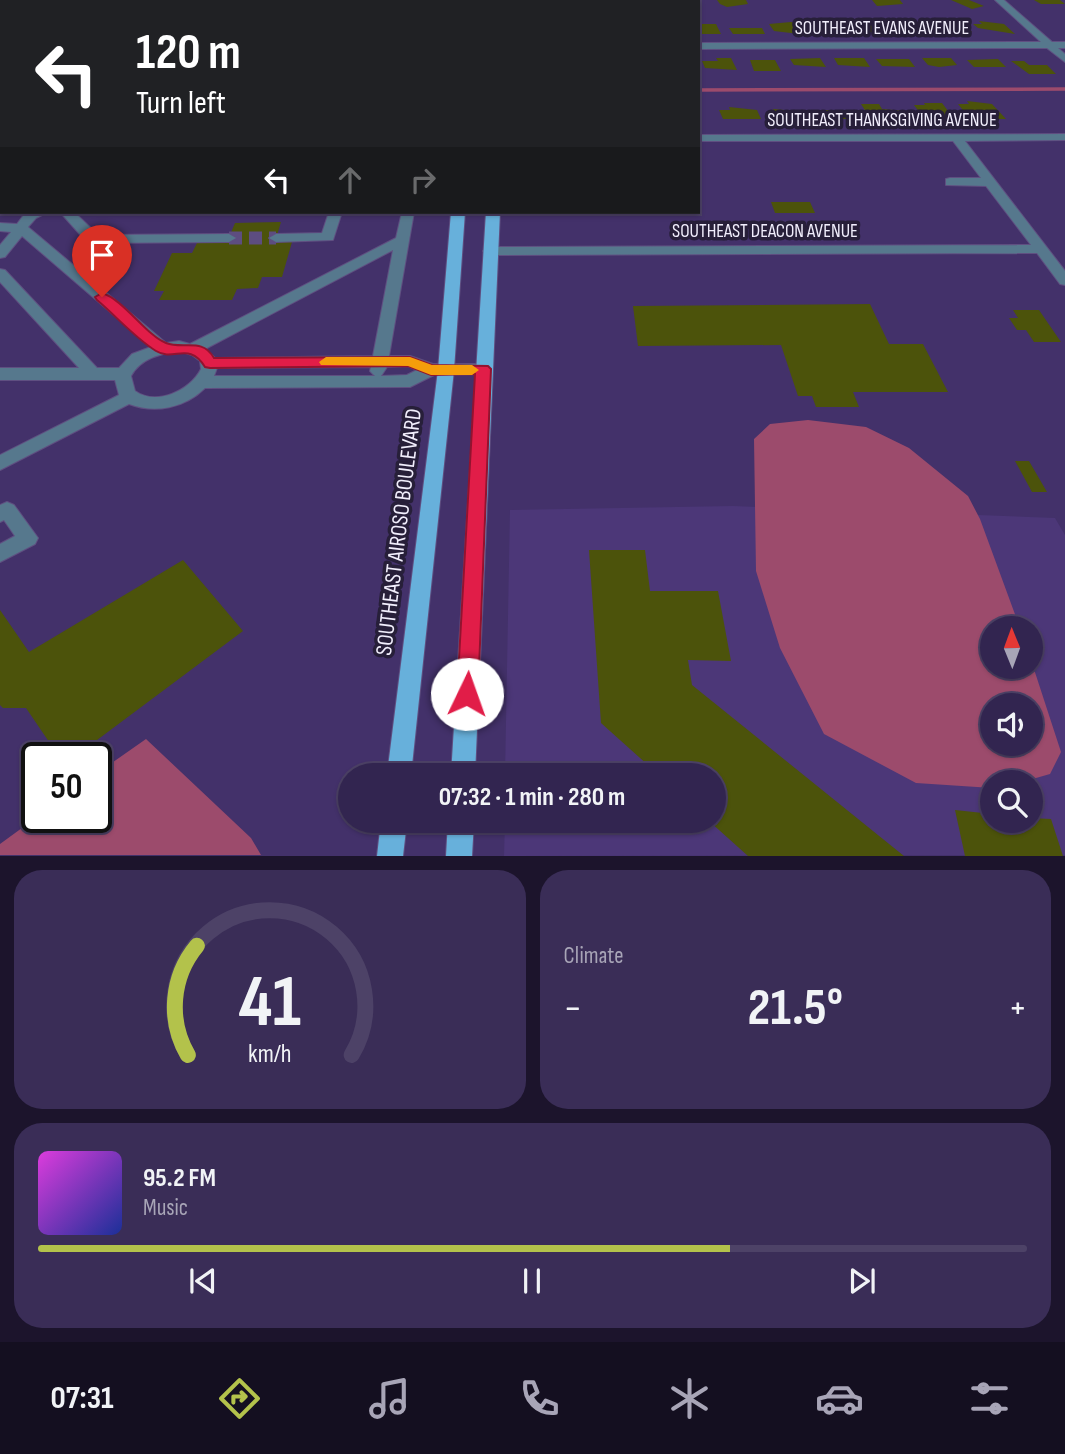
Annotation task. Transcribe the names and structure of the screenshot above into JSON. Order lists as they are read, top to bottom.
{
  "streets": {
    "main road": ["SOUTHEAST AIROSO BOULEVARD"],
    "street": ["SOUTHEAST EVANS AVENUE", "SOUTHEAST THANKSGIVING AVENUE", "SOUTHEAST DEACON AVENUE"]
  },
  "north": "top",
  "page": {
    "turn": ["120 m", "Turn left"],
    "limit": "50",
    "trip": "07:32 · 1 min · 280 m",
    "tile": "Climate",
    "heat": ["−", "21.5°", "+"],
    "song": ["95.2 FM", "Music"],
    "tabs": "07:31",
    "gauge": ["41", "km/h"]
  }
}
